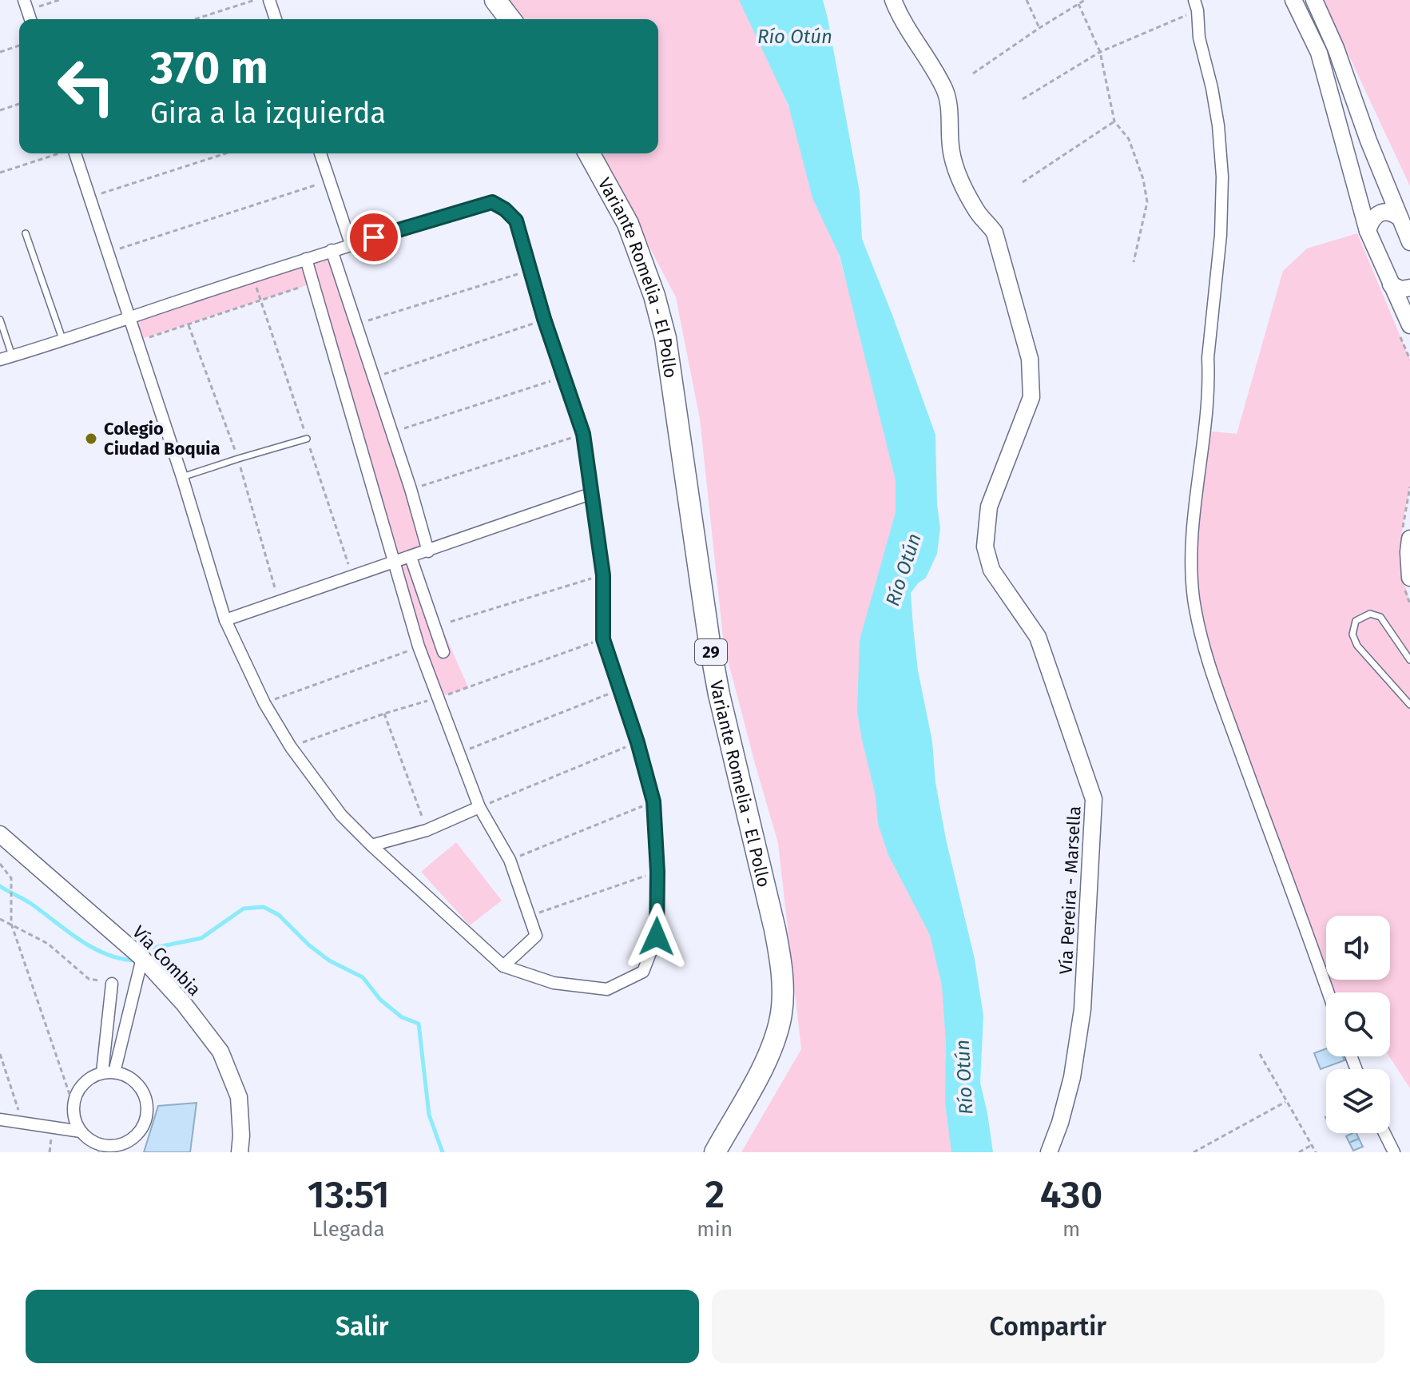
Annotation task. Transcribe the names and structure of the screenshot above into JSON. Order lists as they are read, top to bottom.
{
  "streets": {
    "highway": ["Variante Romelia - El Pollo", "29"],
    "street": ["Vía Pereira - Marsella", "Vía Combia"]
  },
  "water": ["Río Otún"],
  "places": ["Colegio Ciudad Boquia"],
  "page": {
    "turn": ["370 m", "Gira a la izquierda"],
    "eta": [
      "13:51",
      "Llegada",
      "2",
      "min",
      "430",
      "m"
    ],
    "buttons": ["Salir", "Compartir"]
  }
}
